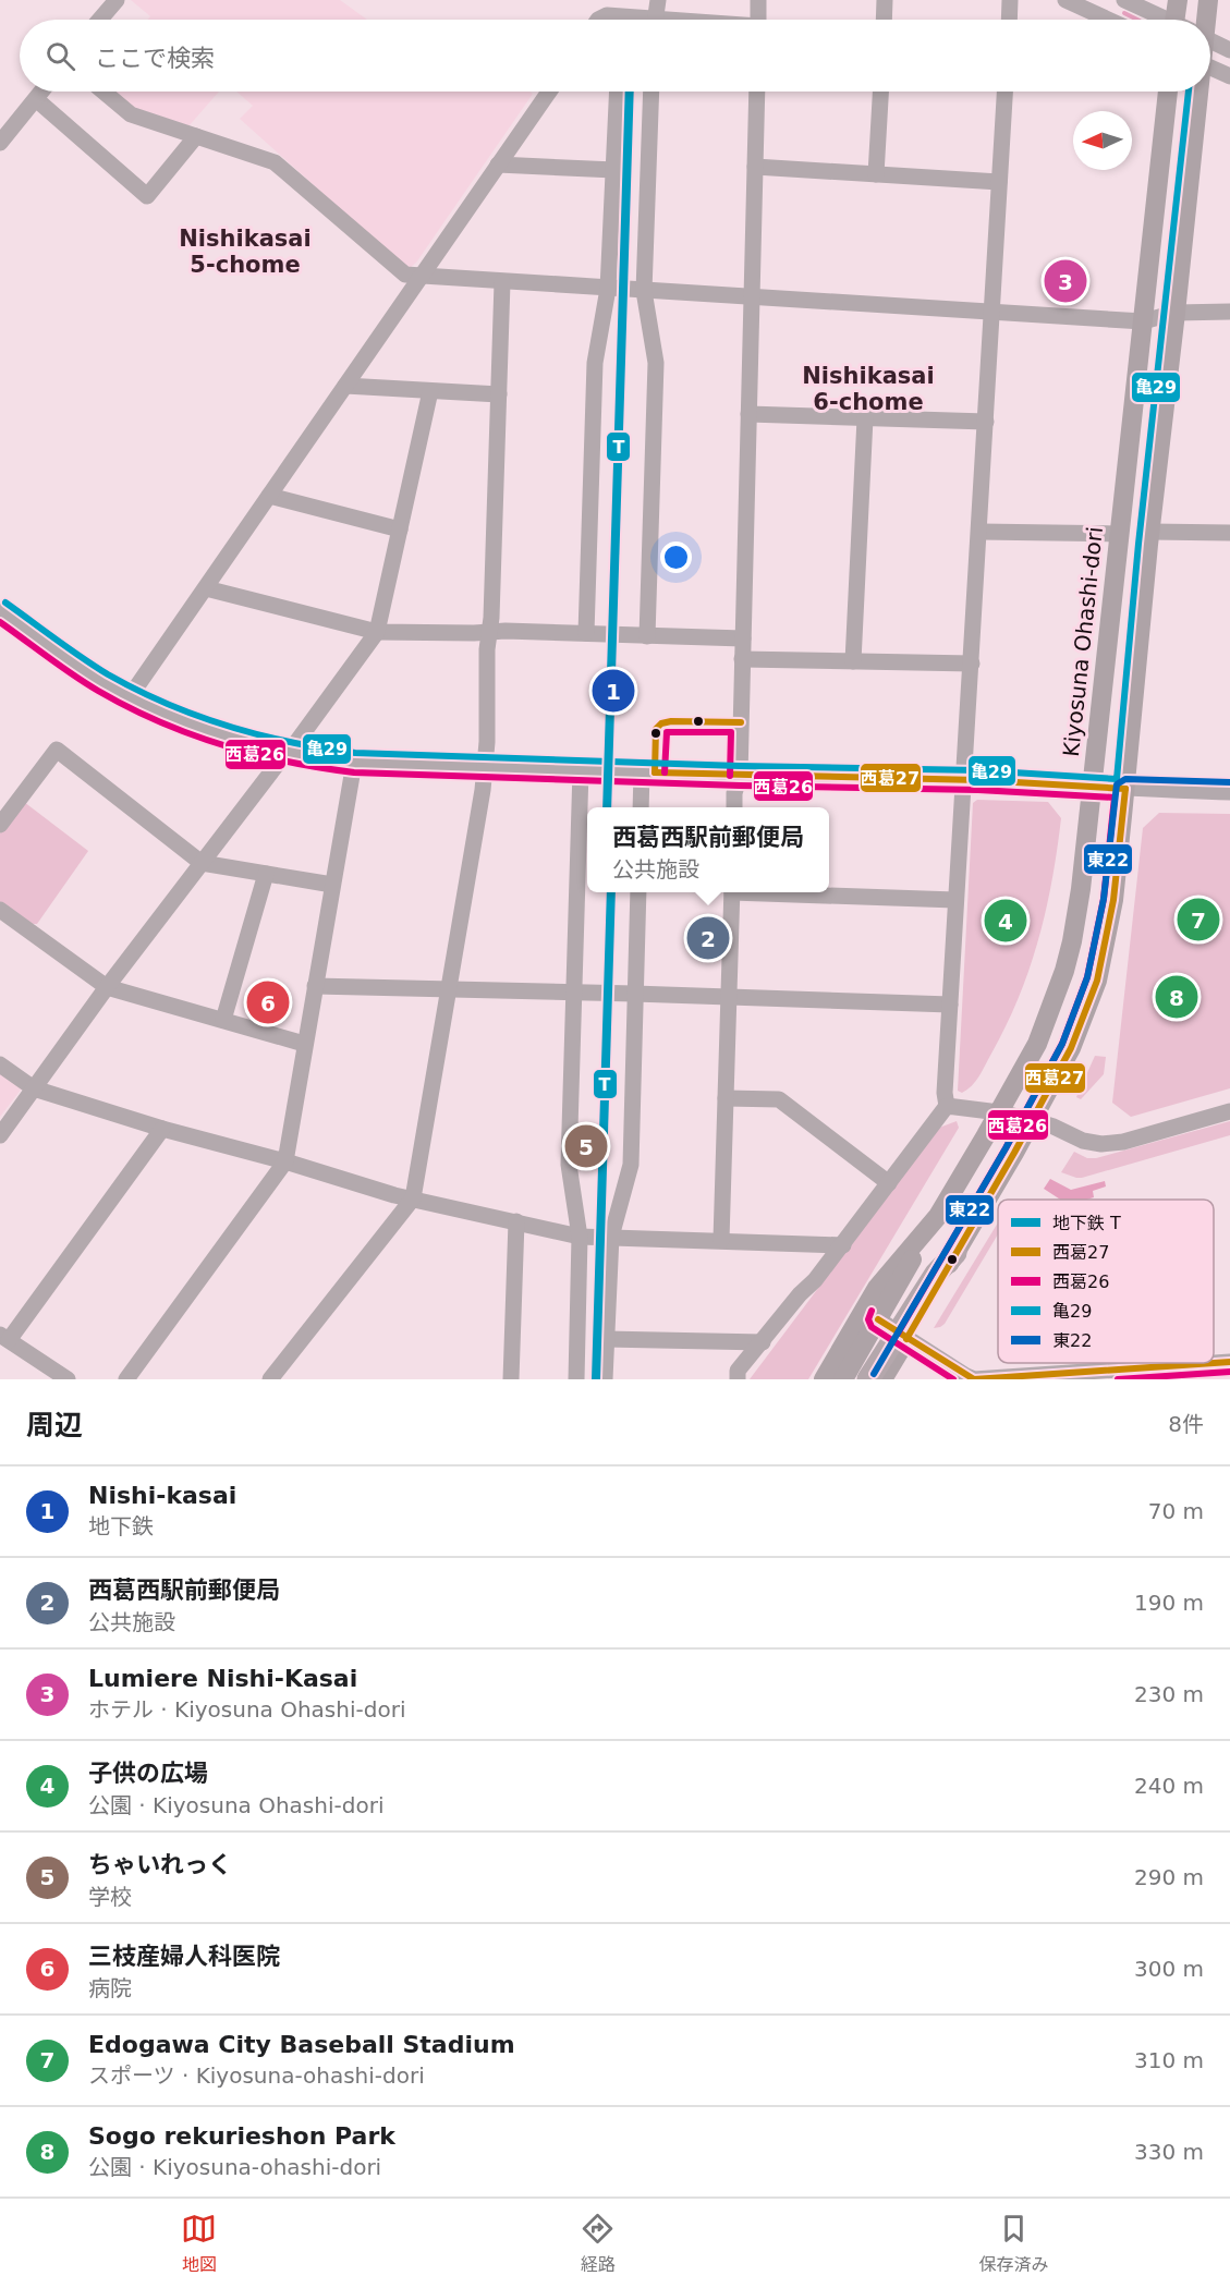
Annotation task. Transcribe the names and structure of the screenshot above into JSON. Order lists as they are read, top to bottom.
{
  "streets": {
    "main road": ["Kiyosuna Ohashi-dori"]
  },
  "districts": ["Nishikasai 5-chome", "Nishikasai 6-chome"],
  "lines": [
    "metro line T",
    "transit line 亀29",
    "transit line 西葛26",
    "transit line 西葛27",
    "transit line 東22"
  ],
  "legend": [
    "地下鉄 T",
    "西葛27",
    "西葛26",
    "亀29",
    "東22"
  ],
  "north": "left",
  "page": {
    "search": "ここで検索",
    "pins": [
      "3",
      "1",
      "7",
      "4",
      "2",
      "8",
      "6",
      "5"
    ],
    "popup": ["西葛西駅前郵便局", "公共施設"],
    "heading": ["周辺", "8件"],
    "list": [
      {
        "mark": "1",
        "name": "Nishi-kasai",
        "note": "地下鉄",
        "value": "70 m"
      },
      {
        "mark": "2",
        "name": "西葛西駅前郵便局",
        "note": "公共施設",
        "value": "190 m"
      },
      {
        "mark": "3",
        "name": "Lumiere Nishi-Kasai",
        "note": "ホテル · Kiyosuna Ohashi-dori",
        "value": "230 m"
      },
      {
        "mark": "4",
        "name": "子供の広場",
        "note": "公園 · Kiyosuna Ohashi-dori",
        "value": "240 m"
      },
      {
        "mark": "5",
        "name": "ちゃいれっく",
        "note": "学校",
        "value": "290 m"
      },
      {
        "mark": "6",
        "name": "三枝産婦人科医院",
        "note": "病院",
        "value": "300 m"
      },
      {
        "mark": "7",
        "name": "Edogawa City Baseball Stadium",
        "note": "スポーツ · Kiyosuna-ohashi-dori",
        "value": "310 m"
      },
      {
        "mark": "8",
        "name": "Sogo rekurieshon Park",
        "note": "公園 · Kiyosuna-ohashi-dori",
        "value": "330 m"
      }
    ],
    "nav": ["地図", "経路", "保存済み"]
  }
}
